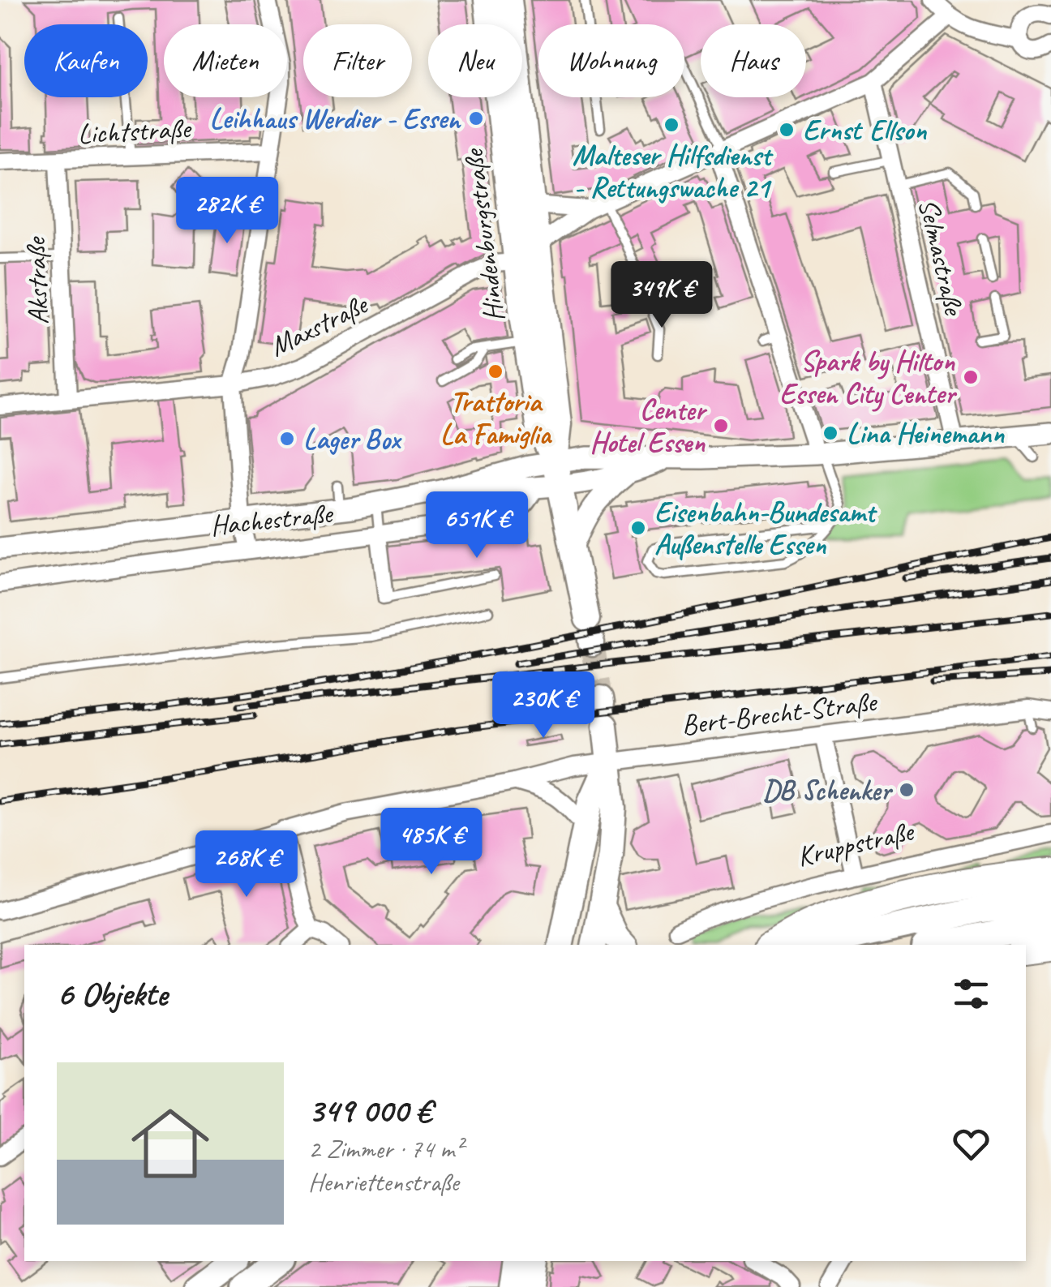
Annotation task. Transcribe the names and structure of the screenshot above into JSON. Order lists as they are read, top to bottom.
{
  "streets": {
    "main road": ["Hindenburgstraße"],
    "street": [
      "Lichtstraße",
      "Selmastraße",
      "Akstraße",
      "Maxstraße",
      "Hachestraße",
      "Bert-Brecht-Straße",
      "Kruppstraße"
    ]
  },
  "crossings": [
    ["Lichtstraße", "Akstraße"],
    ["Hindenburgstraße", "Maxstraße"],
    ["Hindenburgstraße", "Hachestraße"],
    ["Selmastraße", "Hachestraße"],
    ["Akstraße", "Maxstraße"]
  ],
  "places": [
    "Leihhaus Werdier - Essen",
    "Malteser Hilfsdienst - Rettungswache 21",
    "Ernst Ellson",
    "Trattoria La Famiglia",
    "Spark by Hilton Essen City Center",
    "Center Hotel Essen",
    "Lina Heinemann",
    "Lager Box",
    "Eisenbahn-Bundesamt Außenstelle Essen",
    "DB Schenker"
  ],
  "page": {
    "chip": [
      "Kaufen",
      "Mieten",
      "Filter",
      "Neu",
      "Wohnung",
      "Haus"
    ],
    "price": [
      "282K €",
      "349K €",
      "651K €",
      "230K €",
      "485K €",
      "268K €"
    ],
    "heading": "6 Objekte",
    "list": [
      {
        "name": "349 000 €",
        "note": "2 Zimmer · 74 m² · Henriettenstraße"
      }
    ]
  }
}
